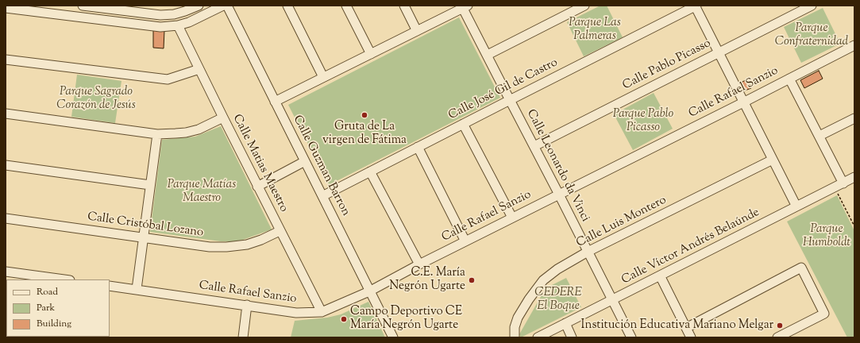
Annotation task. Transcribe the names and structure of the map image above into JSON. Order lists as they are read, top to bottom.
{
  "streets": {
    "street": [
      "Calle Pablo Picasso",
      "Calle José Gil de Castro",
      "Calle Rafael Sanzio",
      "Calle Matias Maestro",
      "Calle Guzman Barron",
      "Calle Leonardo da Vinci",
      "Calle Luis Montero",
      "Calle Cristóbal Lozano",
      "Calle Víctor Andrés Belaúnde"
    ]
  },
  "crossings": [
    ["Calle Pablo Picasso", "Calle Leonardo da Vinci"],
    ["Calle José Gil de Castro", "Calle Guzman Barron"],
    ["Calle José Gil de Castro", "Calle Leonardo da Vinci"],
    ["Calle Rafael Sanzio", "Calle Matias Maestro"],
    ["Calle Rafael Sanzio", "Calle Guzman Barron"],
    ["Calle Rafael Sanzio", "Calle Leonardo da Vinci"],
    ["Calle Matias Maestro", "Calle Cristóbal Lozano"],
    ["Calle Leonardo da Vinci", "Calle Luis Montero"],
    ["Calle Leonardo da Vinci", "Calle Víctor Andrés Belaúnde"]
  ],
  "parks": [
    "Parque Las Palmeras",
    "Parque Confraternidad",
    "Parque Sagrado Corazón de Jesús",
    "Parque Pablo Picasso",
    "Parque Matías Maestro",
    "Parque Humboldt",
    "CEDERE El Boque"
  ],
  "places": [
    "Gruta de La virgen de Fátima",
    "C.E. María Negrón Ugarte",
    "Campo Deportivo CE María Negrón Ugarte",
    "Institución Educativa Mariano Melgar"
  ],
  "legend": ["Road", "Park", "Building"]
}
